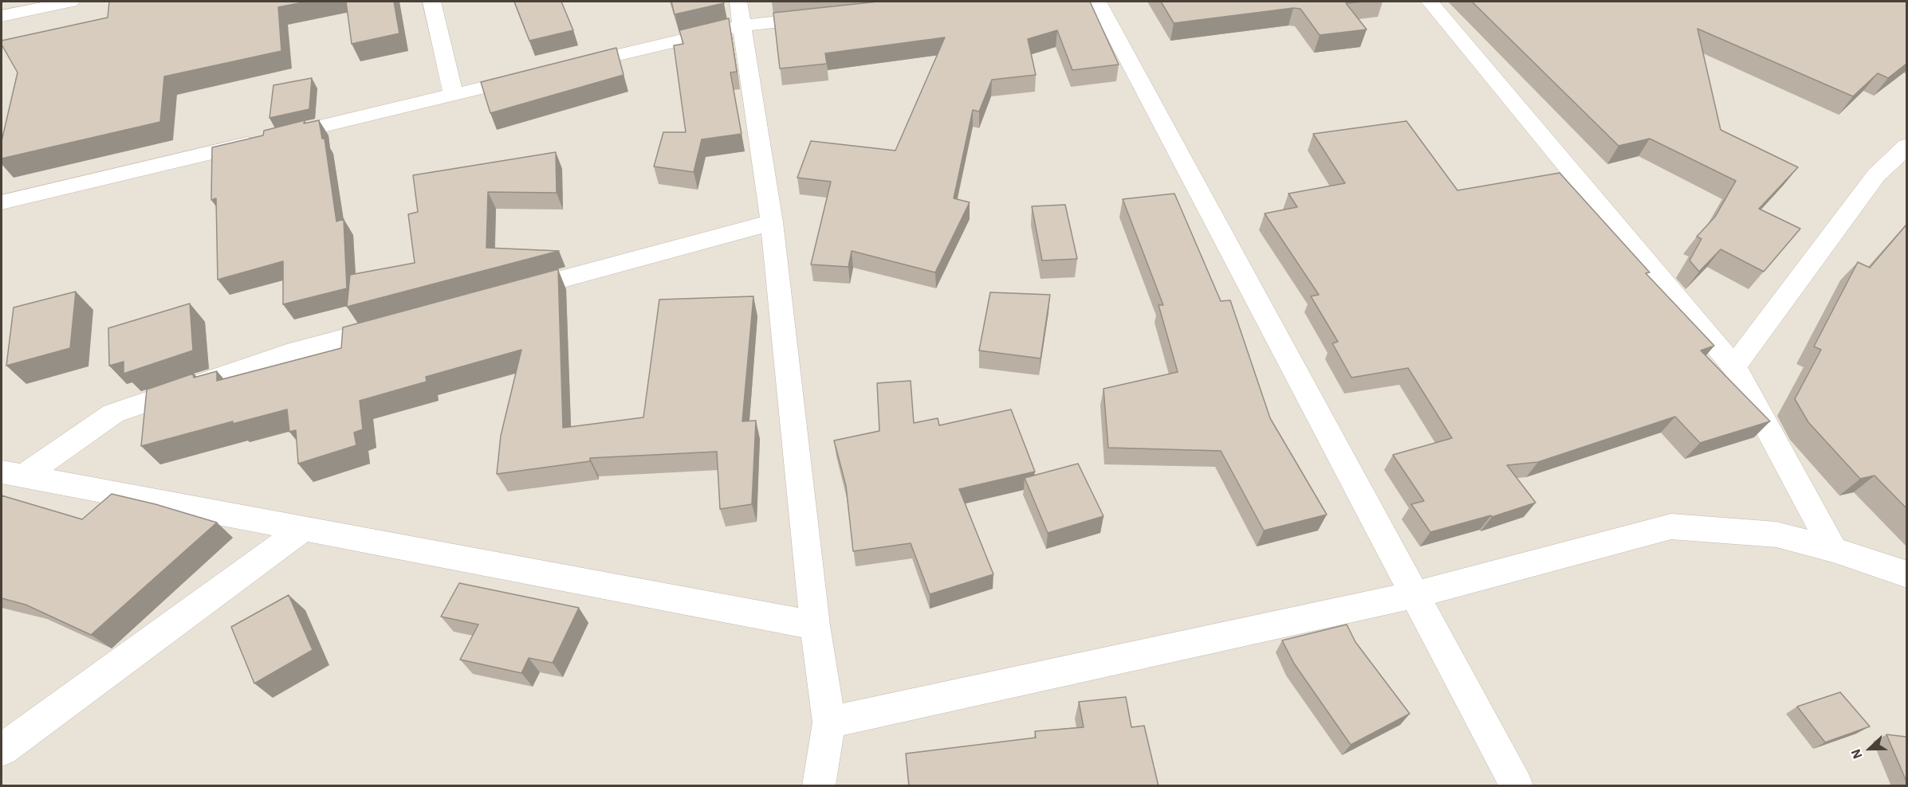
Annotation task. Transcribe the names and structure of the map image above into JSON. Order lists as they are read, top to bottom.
{
  "north": "left"
}
